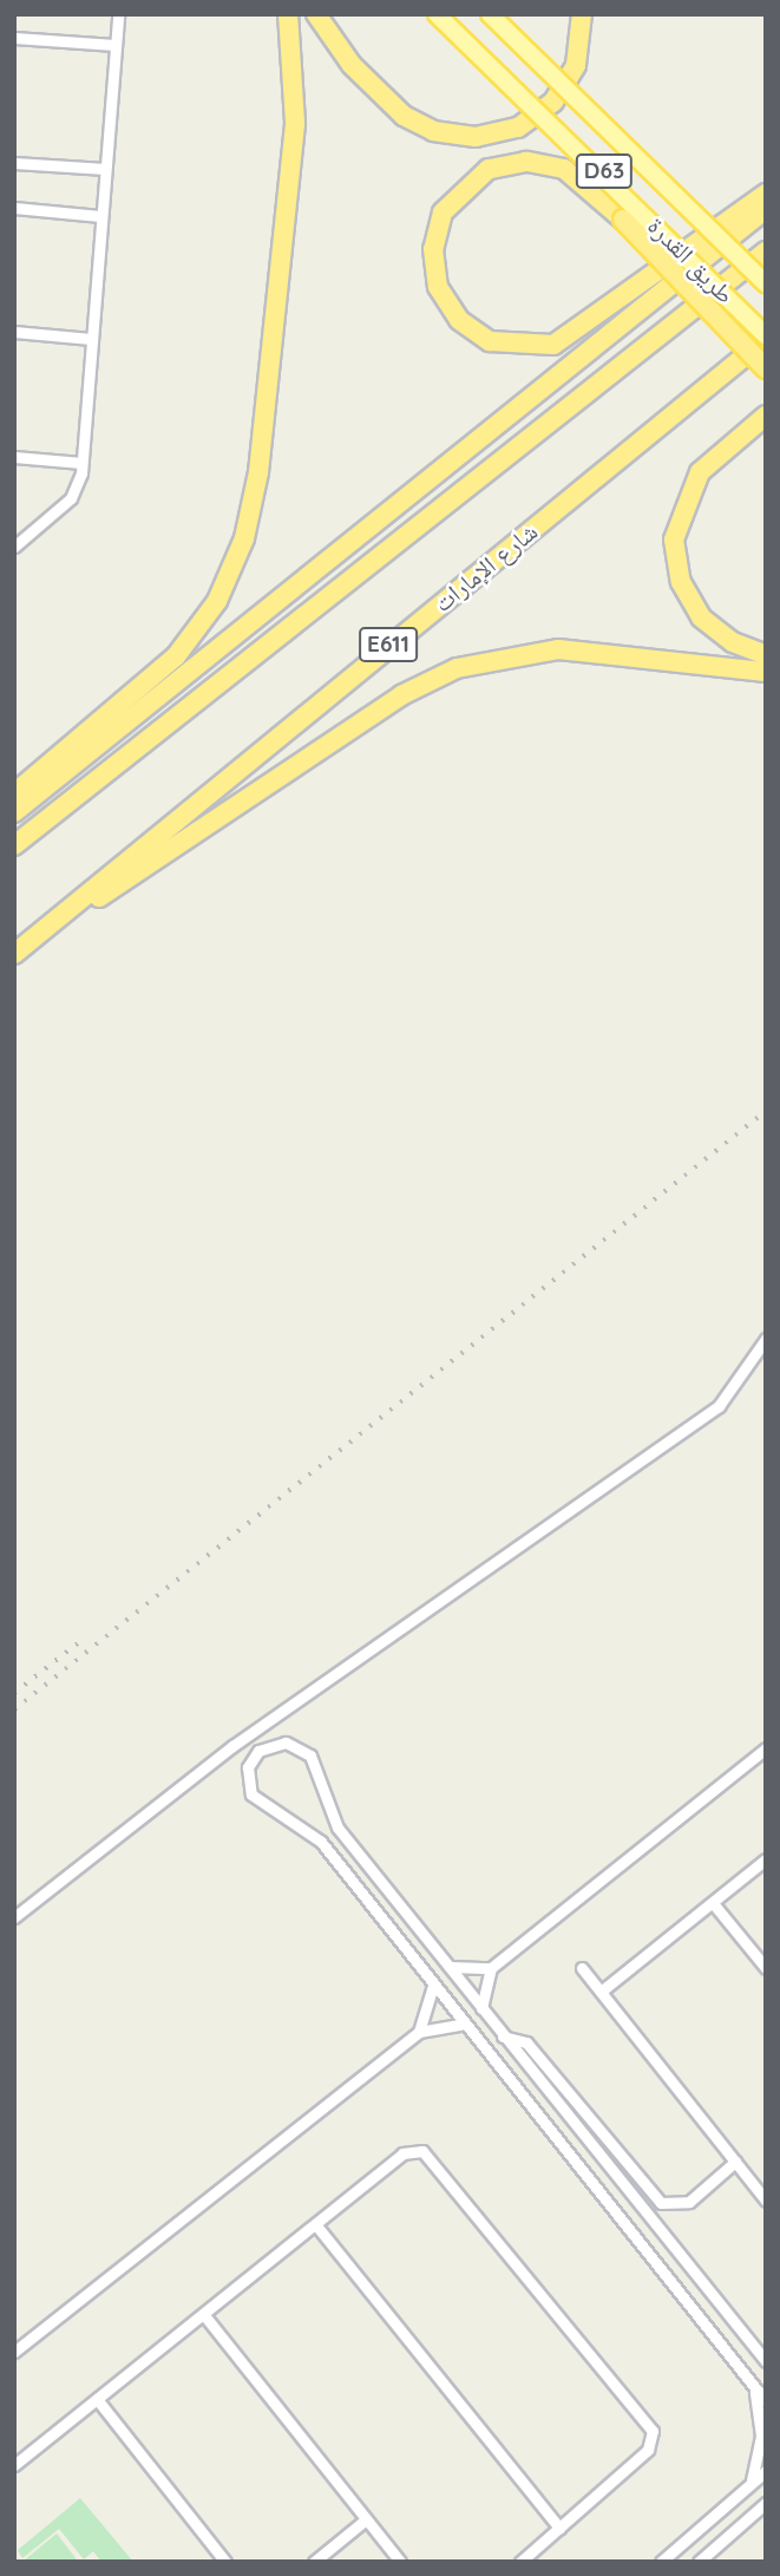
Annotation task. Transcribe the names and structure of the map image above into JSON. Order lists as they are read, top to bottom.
{
  "streets": {
    "highway": ["شارع الإمارات", "E611"],
    "main road": ["D63", "طريق القدرة"]
  },
  "crossings": [
    ["طريق القدرة", "شارع الإمارات"]
  ]
}
